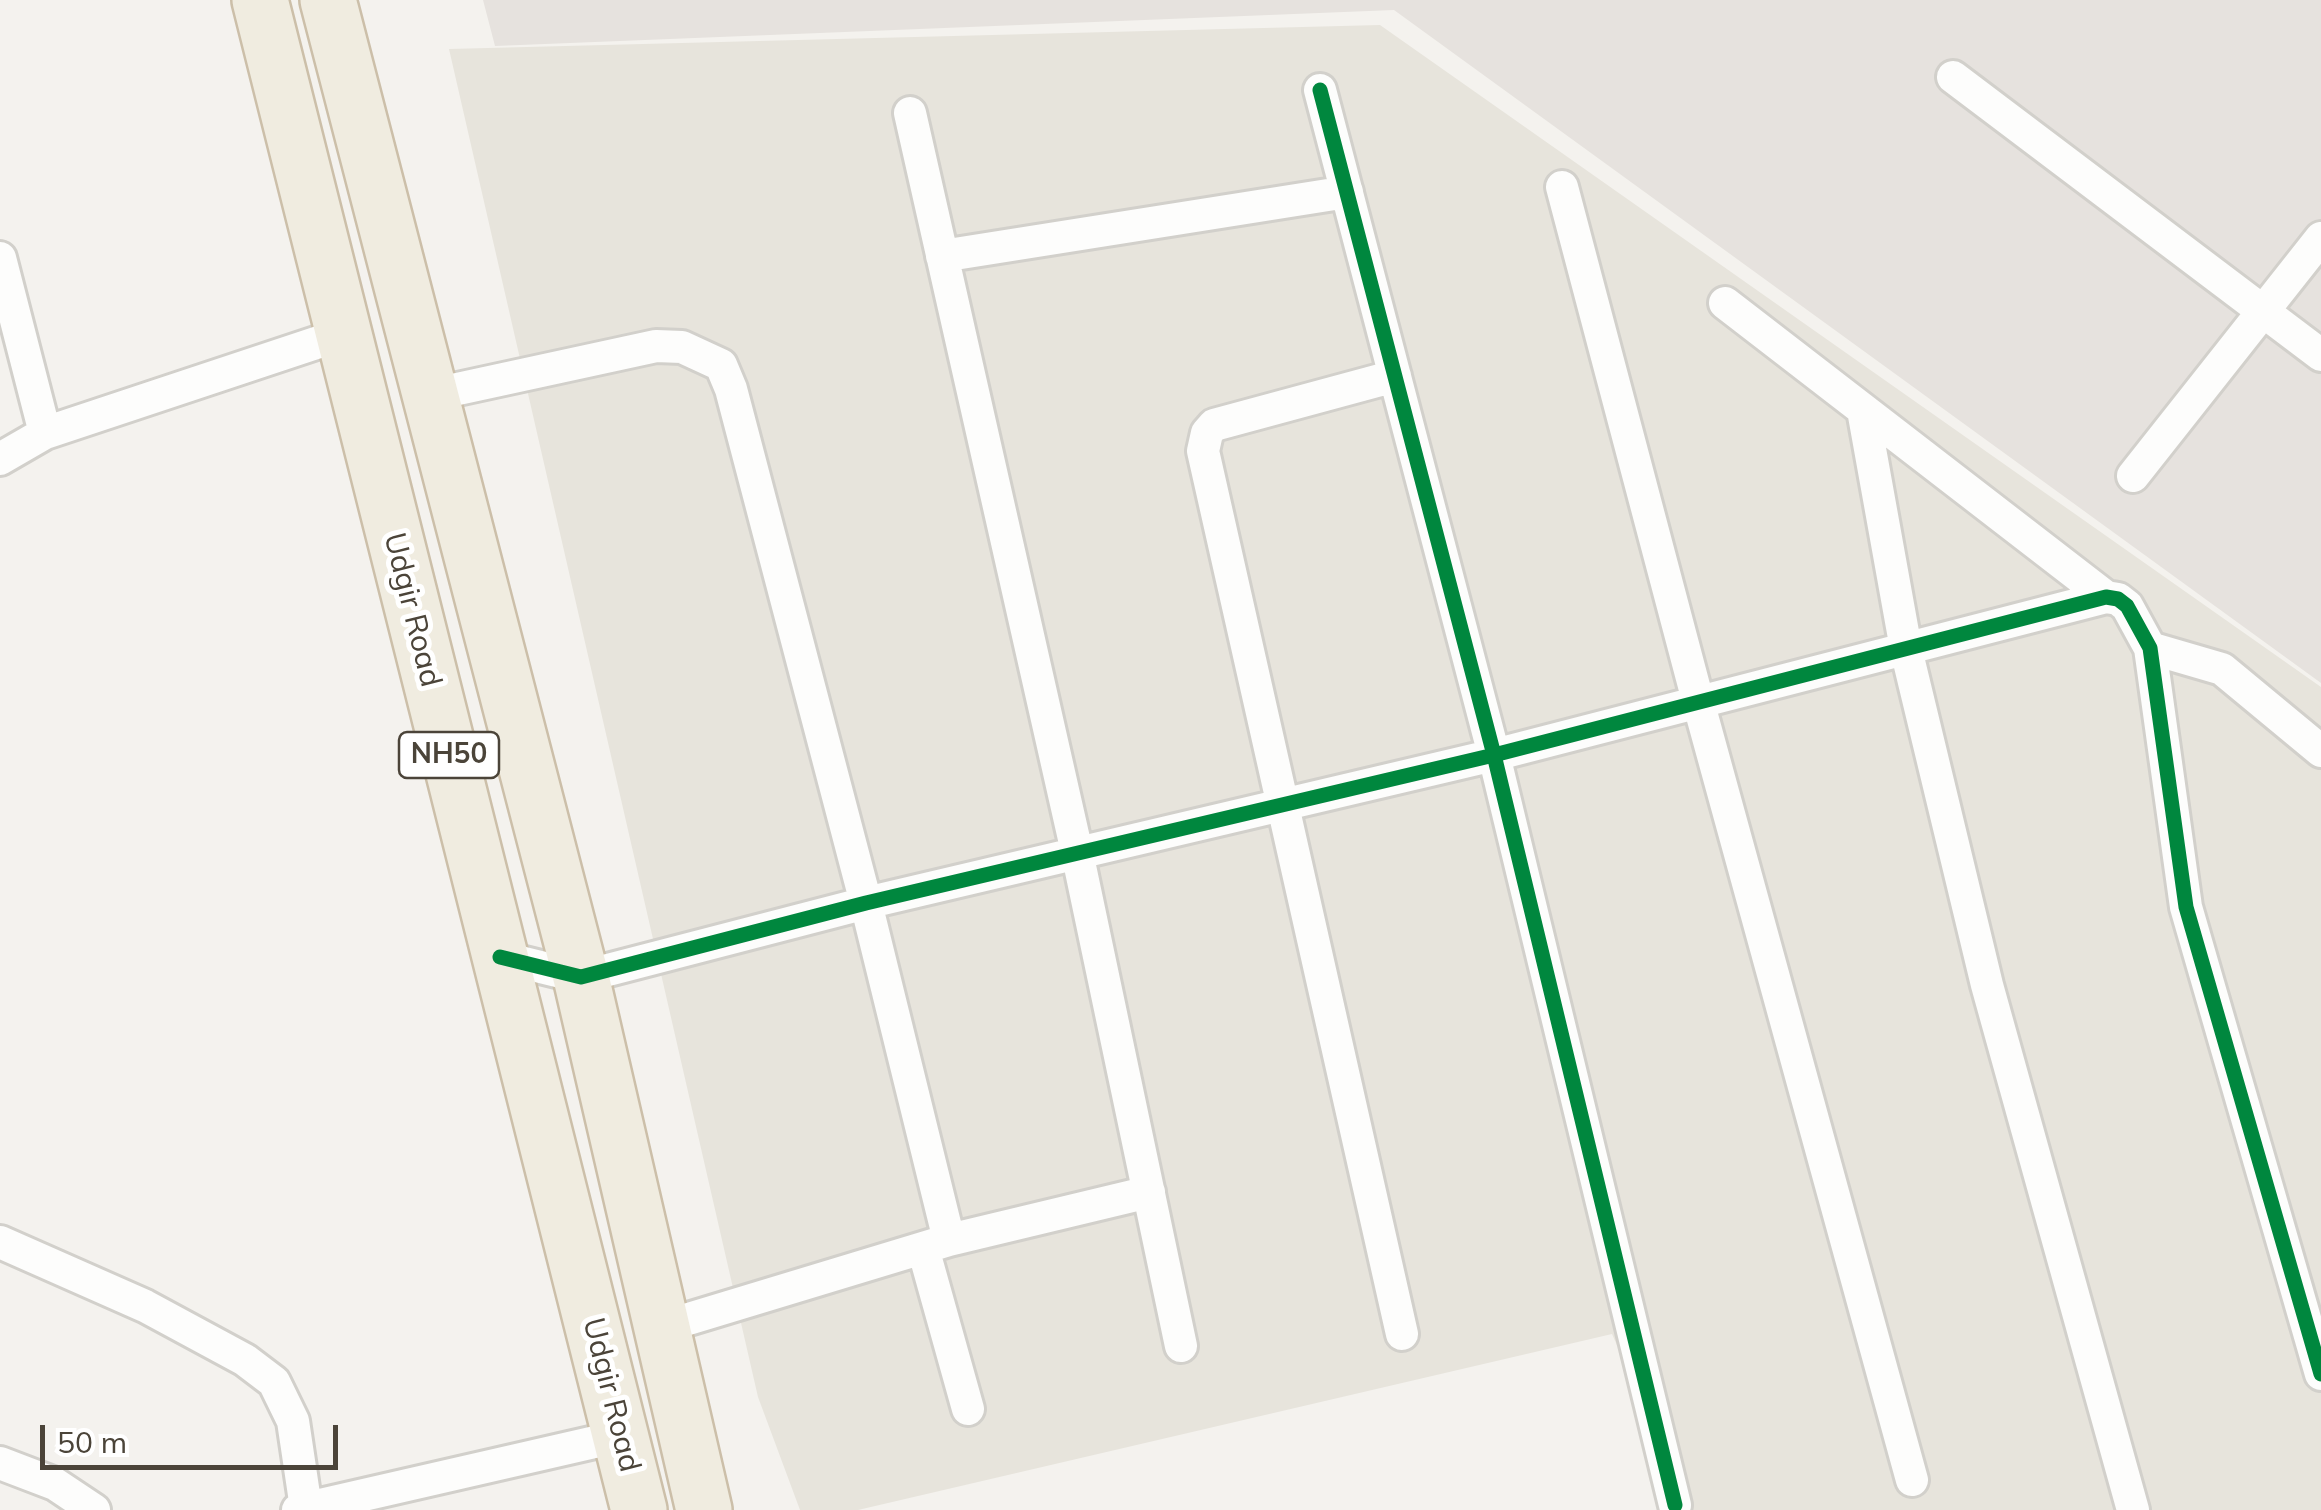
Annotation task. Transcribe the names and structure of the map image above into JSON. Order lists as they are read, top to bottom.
{
  "streets": {
    "highway": ["Udgir Road", "NH50"]
  },
  "scale_bar": "50 m"
}
